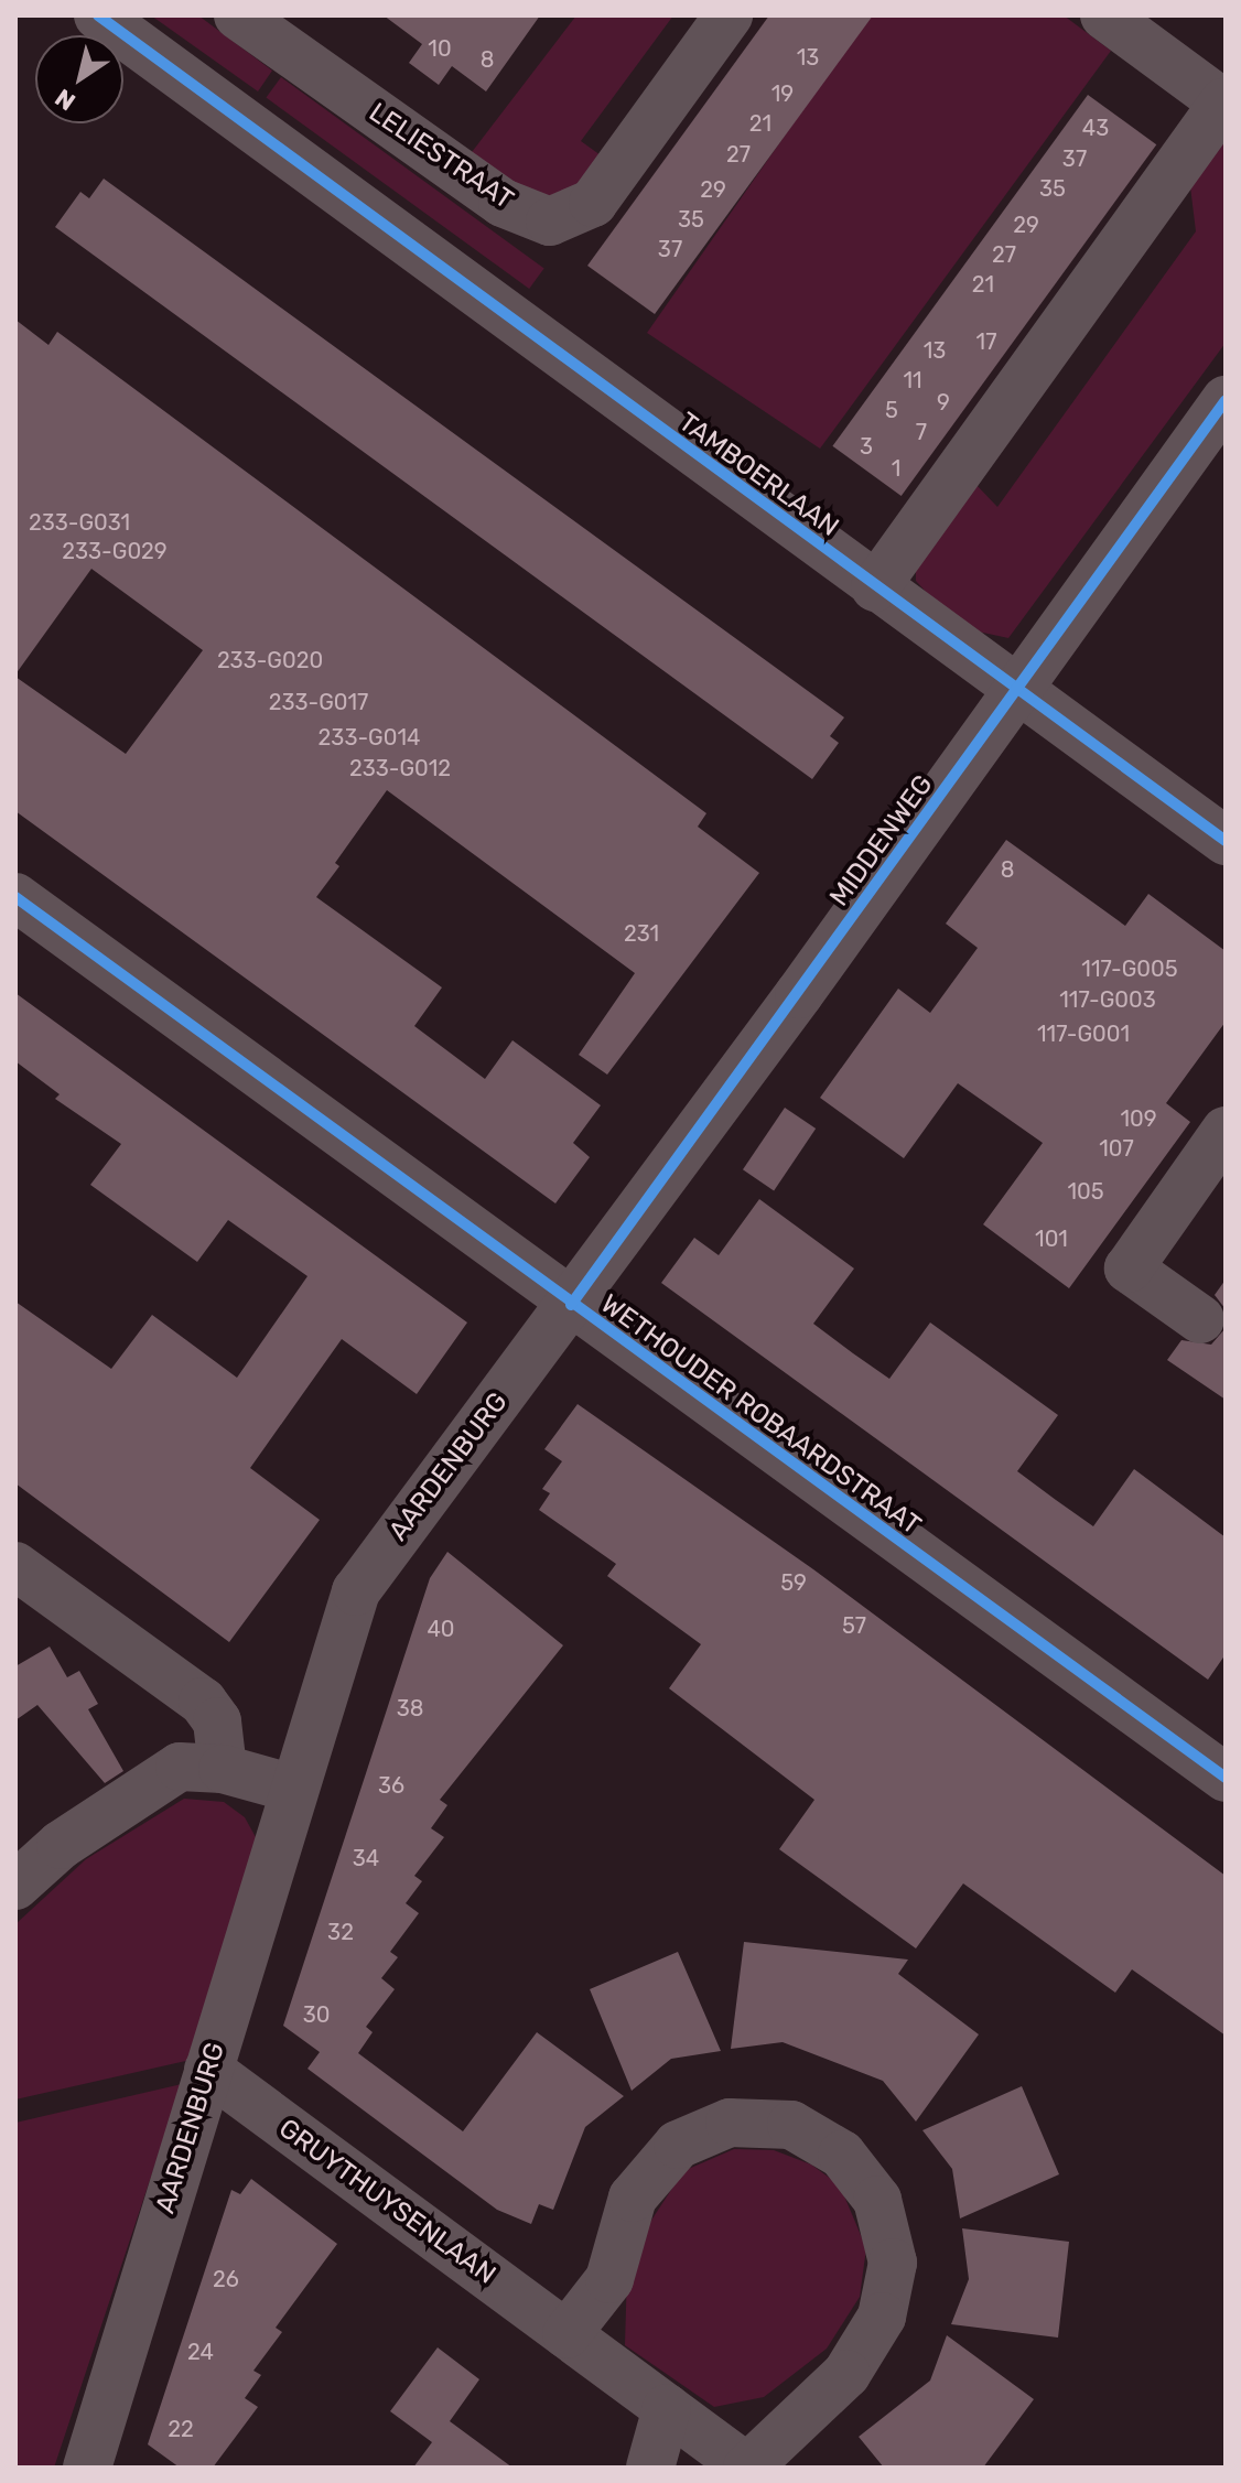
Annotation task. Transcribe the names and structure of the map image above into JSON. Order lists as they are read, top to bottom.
{
  "streets": {
    "street": [
      "LELIESTRAAT",
      "TAMBOERLAAN",
      "MIDDENWEG",
      "WETHOUDER ROBAARDSTRAAT",
      "AARDENBURG",
      "GRUYTHUYSENLAAN"
    ]
  },
  "crossings": [
    ["TAMBOERLAAN", "MIDDENWEG"],
    ["MIDDENWEG", "WETHOUDER ROBAARDSTRAAT"],
    ["MIDDENWEG", "AARDENBURG"],
    ["WETHOUDER ROBAARDSTRAAT", "AARDENBURG"],
    ["AARDENBURG", "GRUYTHUYSENLAAN"]
  ],
  "house_numbers": [
    "10",
    "13",
    "8",
    "19",
    "21",
    "43",
    "27",
    "37",
    "35",
    "29",
    "35",
    "29",
    "37",
    "27",
    "21",
    "17",
    "13",
    "11",
    "9",
    "5",
    "7",
    "3",
    "1",
    "233-G031",
    "233-G029",
    "233-G020",
    "233-G017",
    "233-G014",
    "233-G012",
    "8",
    "231",
    "117-G005",
    "117-G003",
    "117-G001",
    "109",
    "107",
    "105",
    "101",
    "59",
    "57",
    "40",
    "38",
    "36",
    "34",
    "32",
    "30",
    "26",
    "24",
    "22"
  ],
  "north": "bottom left"
}
